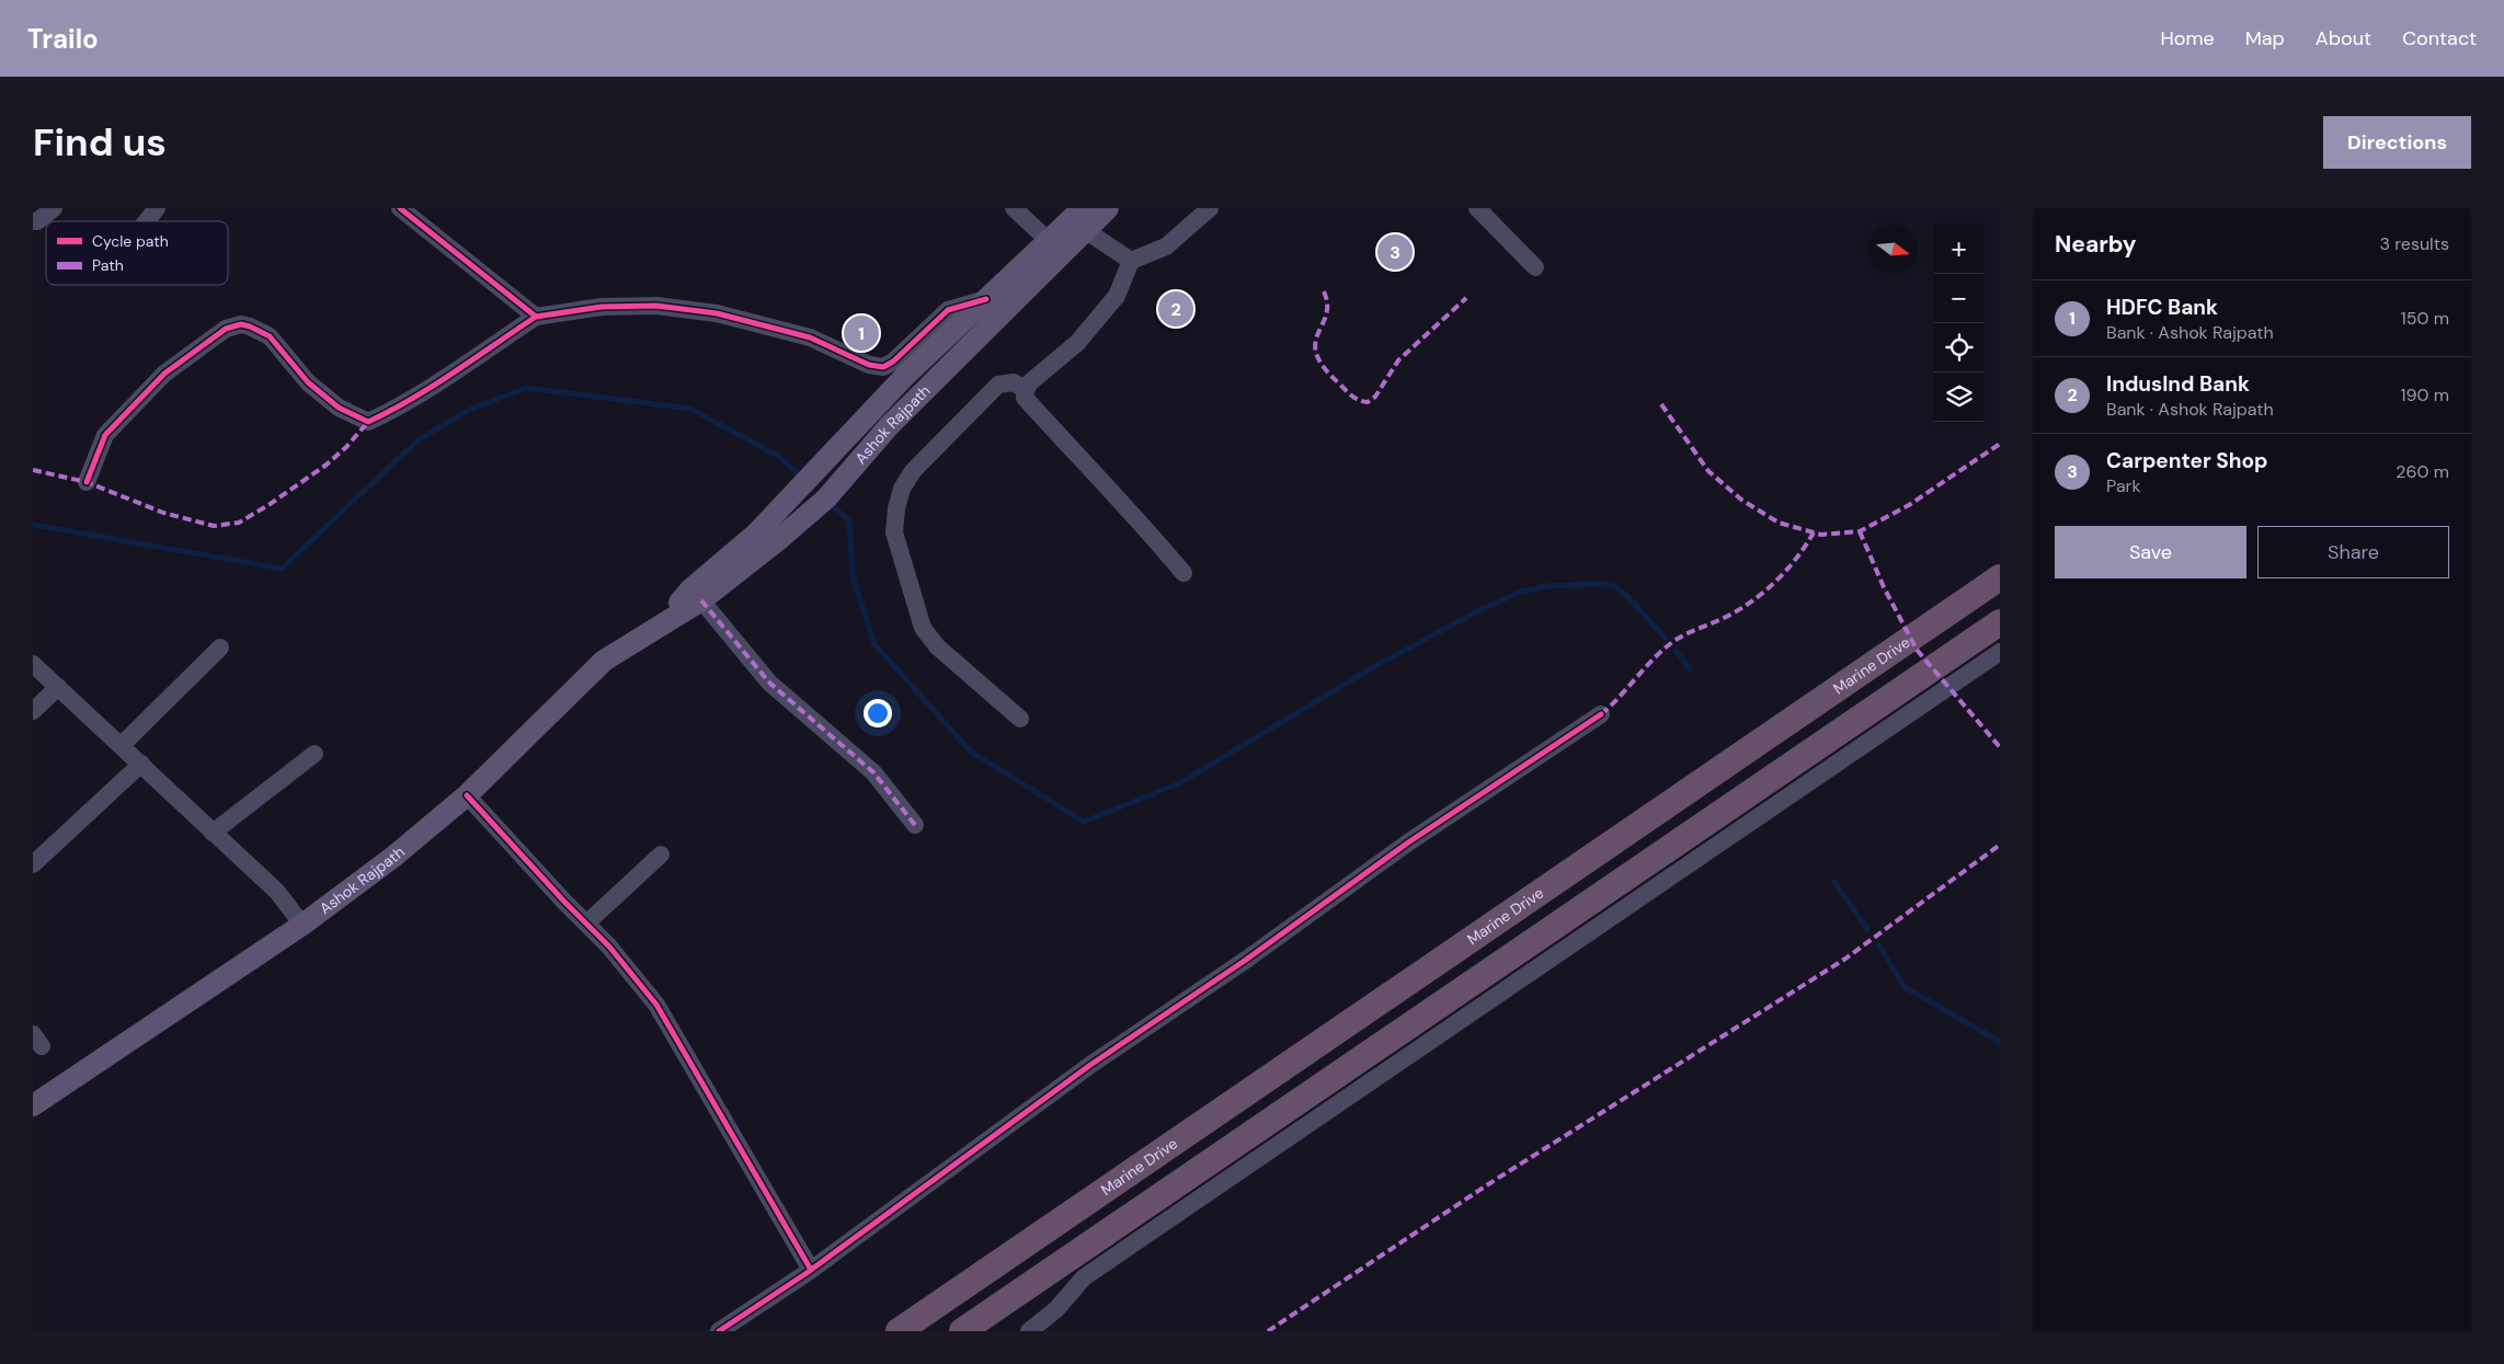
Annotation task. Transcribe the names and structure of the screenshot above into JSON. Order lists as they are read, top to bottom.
{
  "streets": {
    "highway": ["Marine Drive"],
    "main road": ["Ashok Rajpath"]
  },
  "legend": ["Cycle path", "Path"],
  "north": "right",
  "page": {
    "header": "Trailo",
    "nav": [
      "Home",
      "Map",
      "About",
      "Contact"
    ],
    "buttons": [
      "Directions",
      ["Save", "Share"]
    ],
    "title": "Find us",
    "heading": ["Nearby", "3 results"],
    "map_buttons": ["+", "−"],
    "pins": ["3", "2", "1"],
    "list": [
      {
        "mark": "1",
        "name": "HDFC Bank",
        "note": "Bank · Ashok Rajpath",
        "value": "150 m"
      },
      {
        "mark": "2",
        "name": "IndusInd Bank",
        "note": "Bank · Ashok Rajpath",
        "value": "190 m"
      },
      {
        "mark": "3",
        "name": "Carpenter Shop",
        "note": "Park",
        "value": "260 m"
      }
    ]
  }
}
